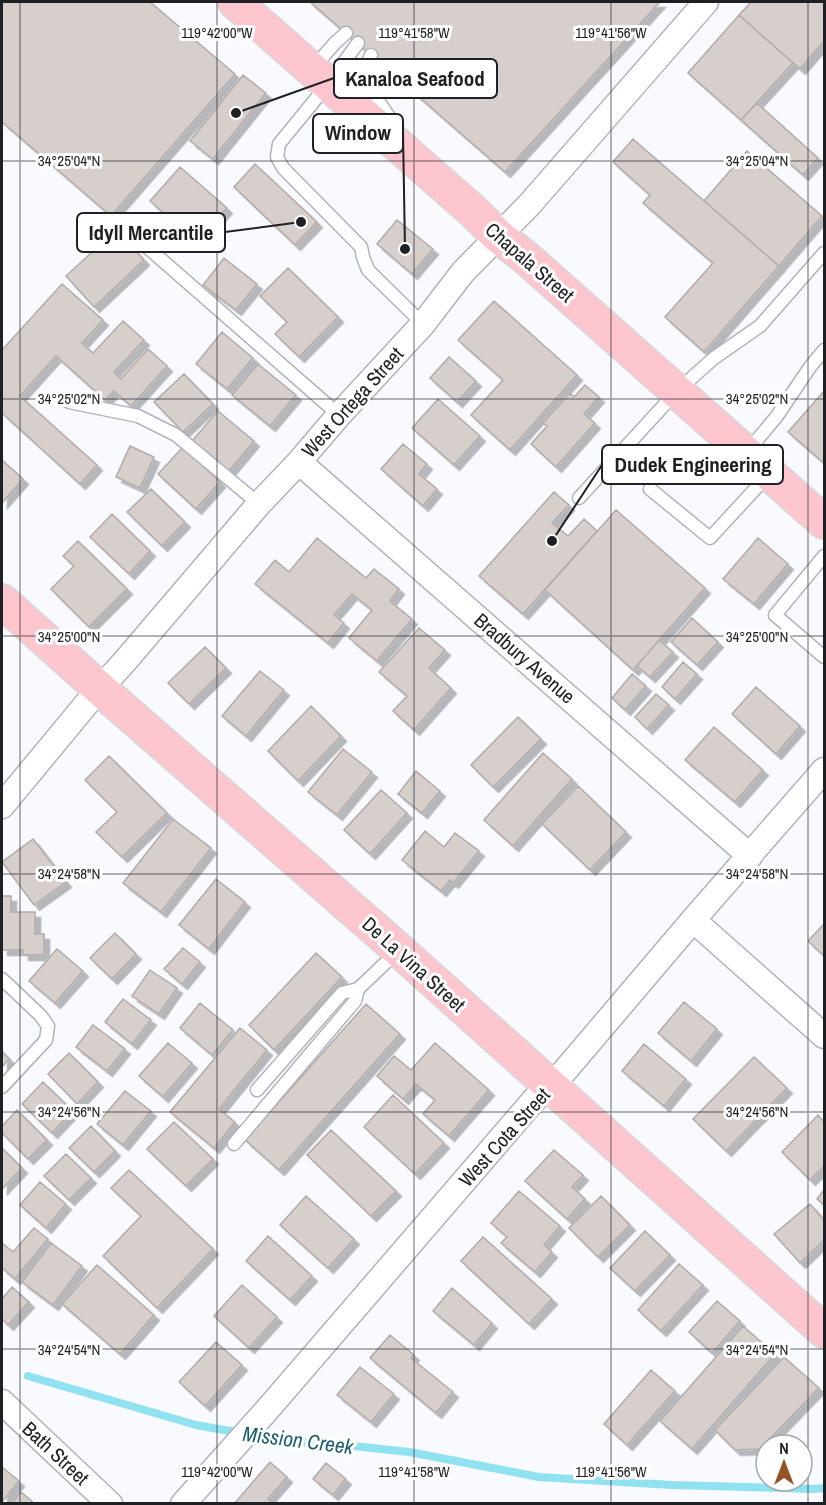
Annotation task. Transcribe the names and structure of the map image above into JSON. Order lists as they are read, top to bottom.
{
  "streets": {
    "main road": ["Chapala Street", "De La Vina Street"],
    "street": [
      "West Ortega Street",
      "Bradbury Avenue",
      "West Cota Street",
      "Bath Street"
    ]
  },
  "crossings": [
    ["Chapala Street", "West Ortega Street"],
    ["West Ortega Street", "Bradbury Avenue"],
    ["West Ortega Street", "De La Vina Street"],
    ["Bradbury Avenue", "West Cota Street"],
    ["De La Vina Street", "West Cota Street"]
  ],
  "water": ["Mission Creek"],
  "places": [
    "Kanaloa Seafood",
    "Idyll Mercantile",
    "Window",
    "Dudek Engineering"
  ],
  "north": "top",
  "coordinates": [
    "119°42'00\"W",
    "119°41'58\"W",
    "119°41'56\"W",
    "34°25'04\"N",
    "34°25'02\"N",
    "34°25'00\"N",
    "34°24'58\"N",
    "34°24'56\"N",
    "34°24'54\"N"
  ]
}
